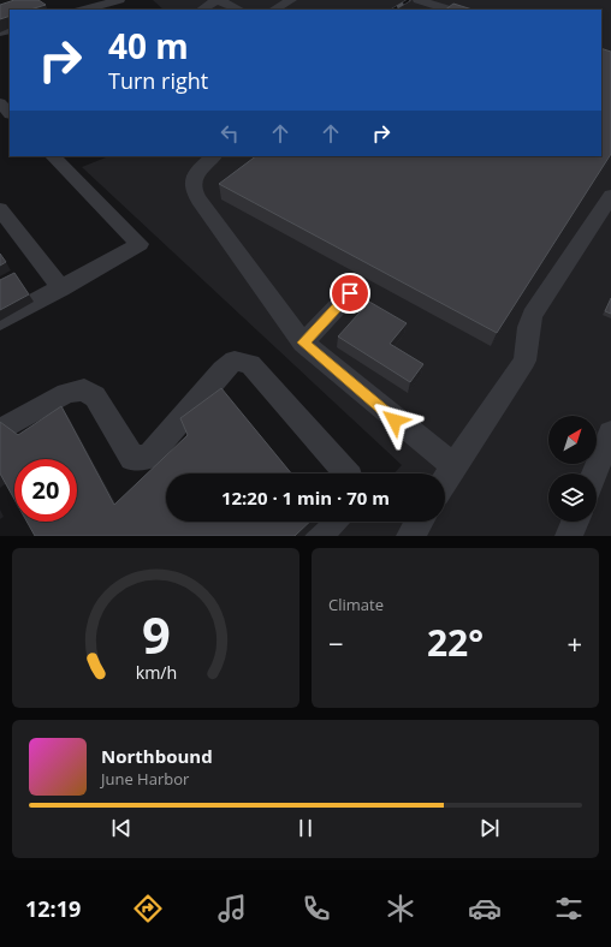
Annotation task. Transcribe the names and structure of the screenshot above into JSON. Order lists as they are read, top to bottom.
{
  "north": "top right",
  "page": {
    "turn": ["40 m", "Turn right"],
    "limit": "20",
    "trip": "12:20 · 1 min · 70 m",
    "tile": "Climate",
    "heat": ["−", "22°", "+"],
    "song": ["Northbound", "June Harbor"],
    "tabs": "12:19",
    "gauge": ["9", "km/h"]
  }
}
